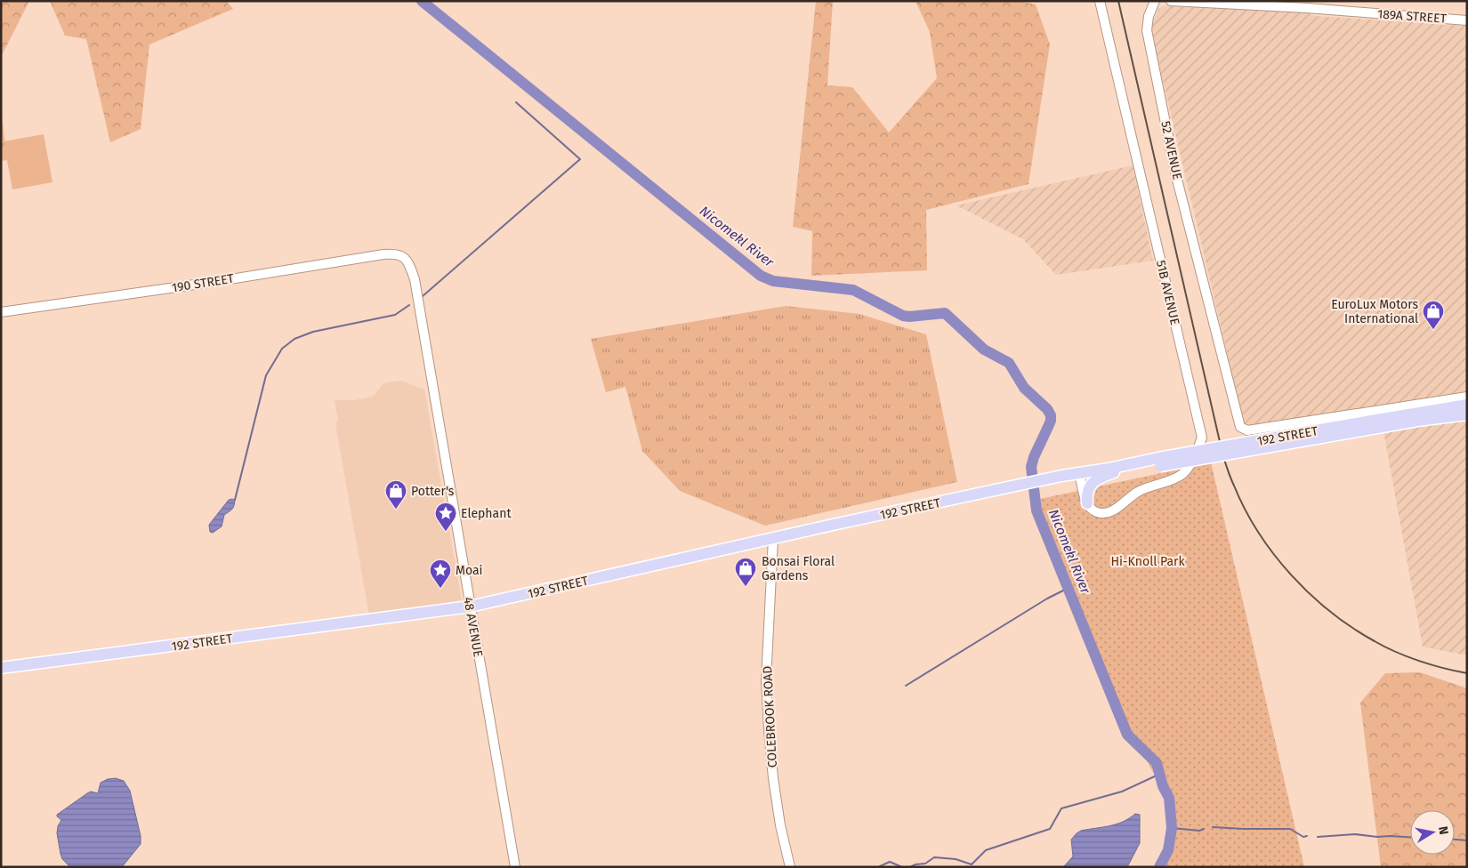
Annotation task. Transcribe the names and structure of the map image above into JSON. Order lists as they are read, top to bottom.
{
  "streets": {
    "main road": ["192 STREET"],
    "street": [
      "189A STREET",
      "52 AVENUE",
      "190 STREET",
      "51B AVENUE",
      "48 AVENUE",
      "COLEBROOK ROAD"
    ]
  },
  "crossings": [
    ["190 STREET", "48 AVENUE"],
    ["192 STREET", "48 AVENUE"],
    ["192 STREET", "COLEBROOK ROAD"]
  ],
  "water": ["Nicomekl River"],
  "parks": ["Hi-Knoll Park"],
  "places": {
    "shop": ["EuroLux Motors International", "Potter's", "Bonsai Floral Gardens"],
    "place": ["Elephant", "Moai"]
  },
  "north": "right"
}
